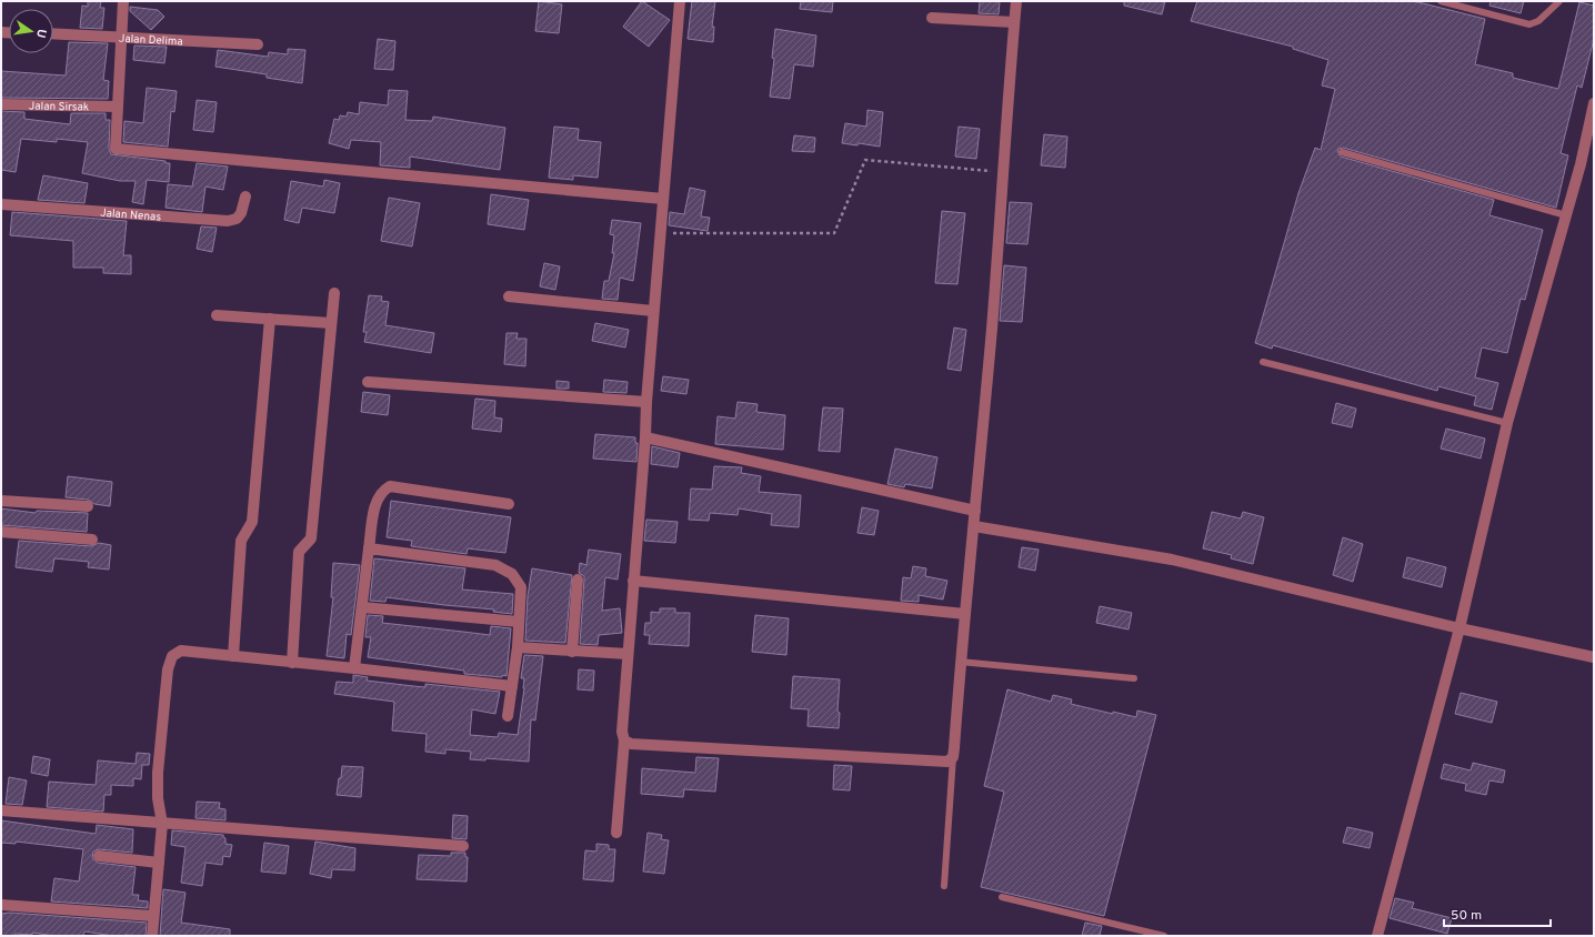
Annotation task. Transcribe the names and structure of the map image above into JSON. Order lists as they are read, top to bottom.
{
  "streets": {
    "street": ["Jalan Delima", "Jalan Sirsak", "Jalan Nenas"]
  },
  "scale_bar": "50 m",
  "north": "right"
}
